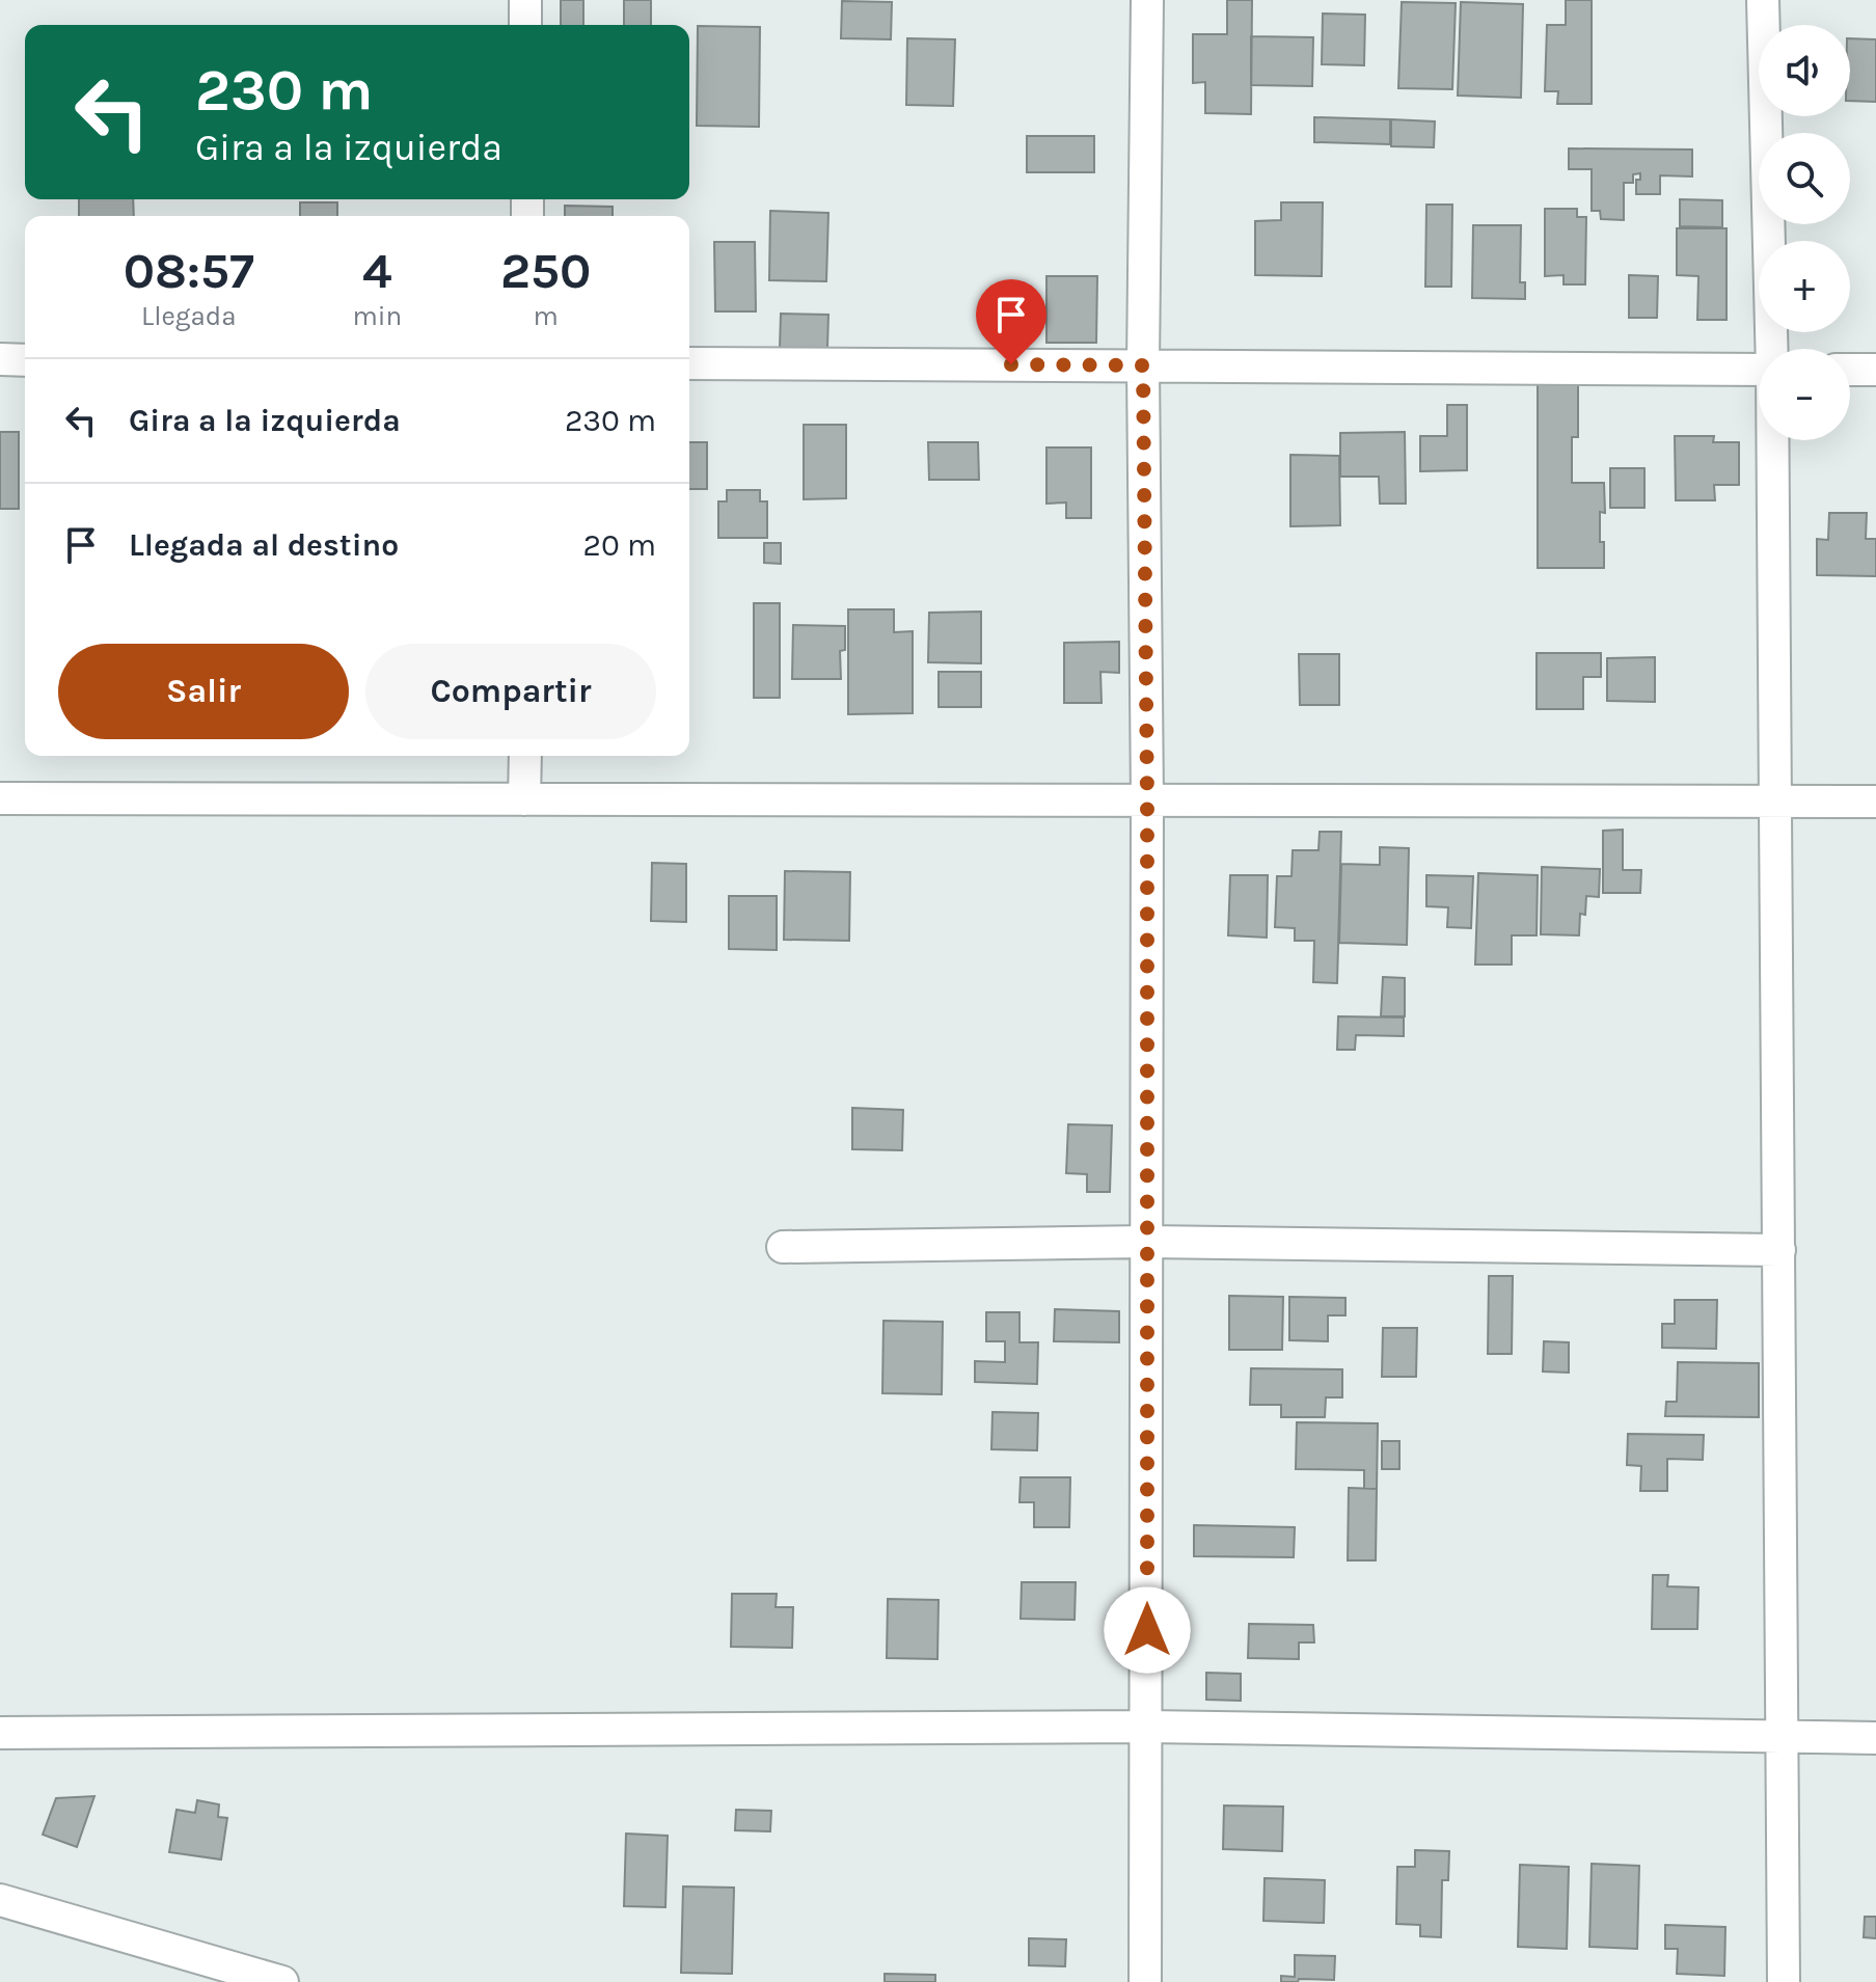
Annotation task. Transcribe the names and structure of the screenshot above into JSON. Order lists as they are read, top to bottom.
{
  "page": {
    "map_buttons": ["+", "−"],
    "turn": ["230 m", "Gira a la izquierda"],
    "eta": [
      "08:57",
      "Llegada",
      "4",
      "min",
      "250",
      "m"
    ],
    "list": [
      {
        "name": "Gira a la izquierda",
        "value": "230 m"
      },
      {
        "name": "Llegada al destino",
        "value": "20 m"
      }
    ],
    "buttons": ["Salir", "Compartir"]
  }
}
